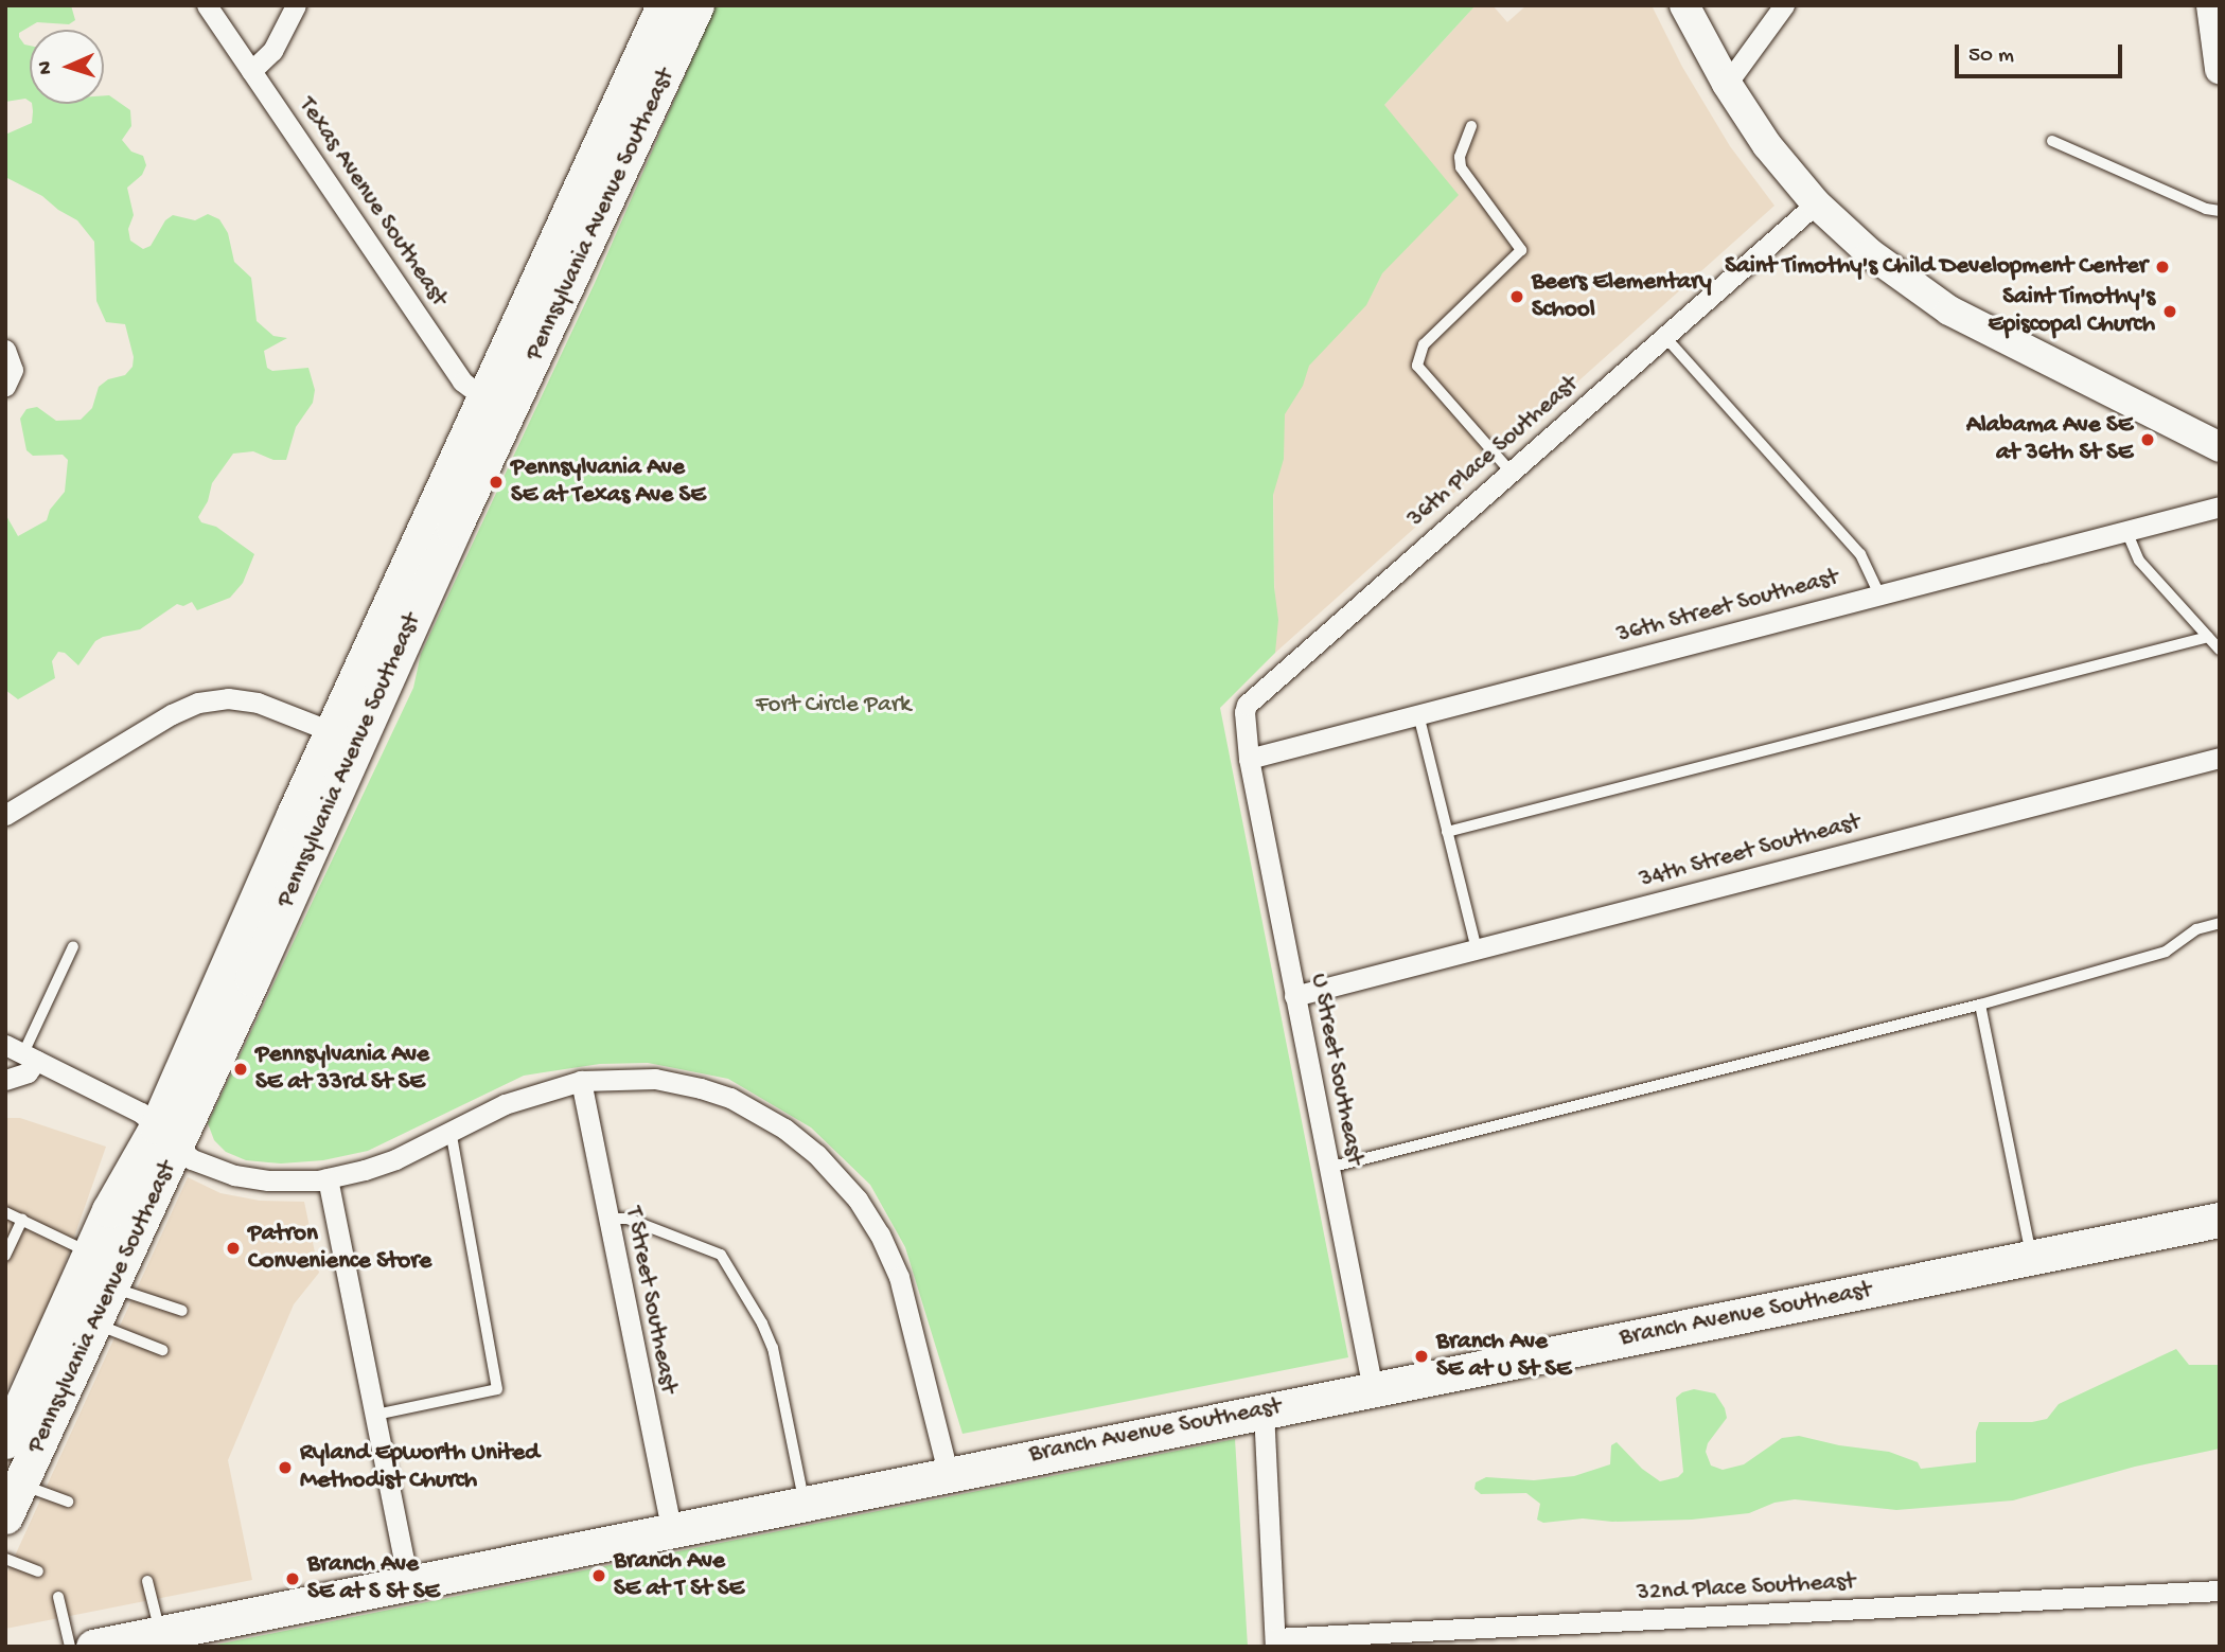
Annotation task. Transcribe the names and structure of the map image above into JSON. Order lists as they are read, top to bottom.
{
  "streets": {
    "highway": ["Pennsylvania Avenue Southeast", "Branch Avenue Southeast"],
    "street": [
      "Texas Avenue Southeast",
      "36th Place Southeast",
      "36th Street Southeast",
      "34th Street Southeast",
      "U Street Southeast",
      "T Street Southeast",
      "32nd Place Southeast"
    ]
  },
  "crossings": [
    ["Texas Avenue Southeast", "Pennsylvania Avenue Southeast"],
    ["36th Place Southeast", "36th Street Southeast"],
    ["36th Place Southeast", "U Street Southeast"],
    ["36th Street Southeast", "U Street Southeast"],
    ["34th Street Southeast", "U Street Southeast"],
    ["U Street Southeast", "Branch Avenue Southeast"],
    ["T Street Southeast", "Branch Avenue Southeast"]
  ],
  "parks": ["Fort Circle Park"],
  "places": [
    "Saint Timothy's Child Development Center",
    "Beers Elementary School",
    "Saint Timothy's Episcopal Church",
    "Alabama Ave SE at 36th St SE",
    "Pennsylvania Ave SE at Texas Ave SE",
    "Pennsylvania Ave SE at 33rd St SE",
    "Patron Convenience Store",
    "Branch Ave SE at U St SE",
    "Ryland Epworth United Methodist Church",
    "Branch Ave SE at T St SE",
    "Branch Ave SE at S St SE"
  ],
  "scale_bar": "50 m",
  "north": "left"
}
